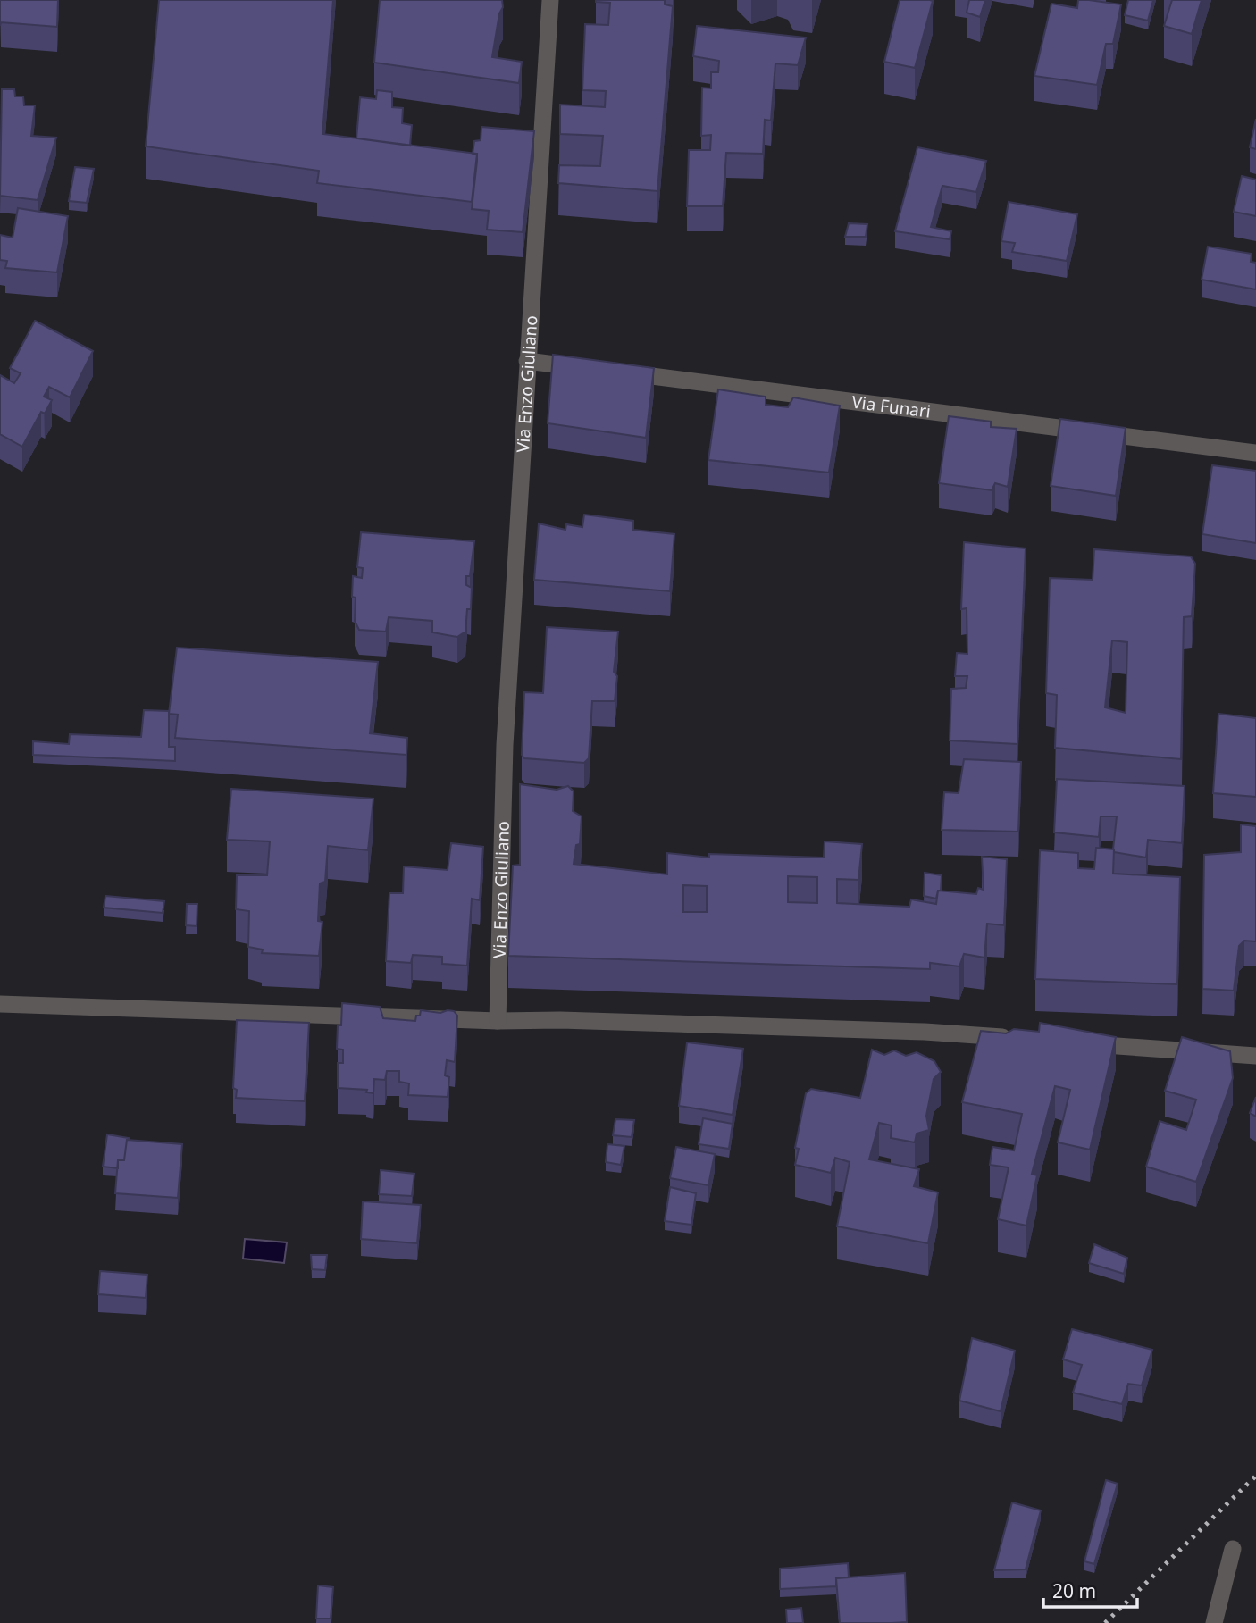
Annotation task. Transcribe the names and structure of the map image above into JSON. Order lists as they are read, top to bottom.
{
  "streets": {
    "street": ["Via Enzo Giuliano", "Via Funari"]
  },
  "scale_bar": "20 m"
}
